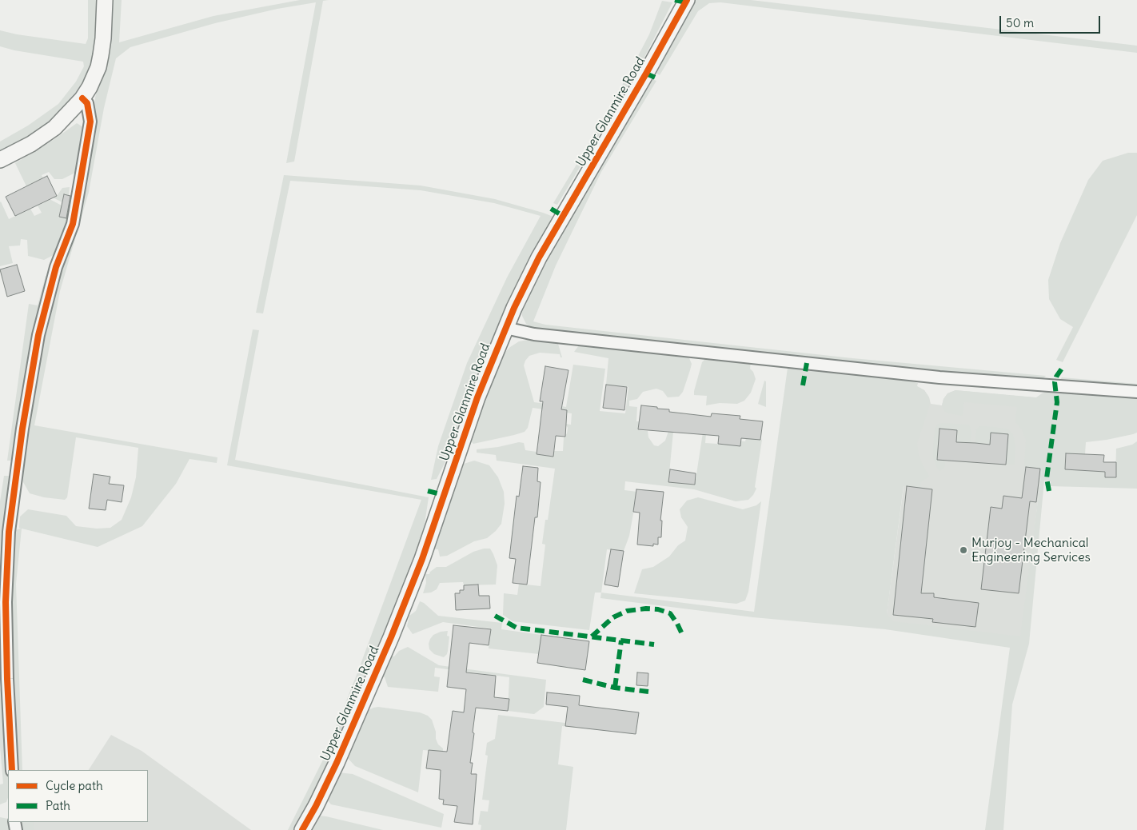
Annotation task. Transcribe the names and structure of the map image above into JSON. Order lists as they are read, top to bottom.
{
  "streets": {
    "main road": ["Upper Glanmire Road"]
  },
  "places": ["Murjoy - Mechanical Engineering Services"],
  "legend": ["Cycle path", "Path"],
  "scale_bar": "50 m"
}
